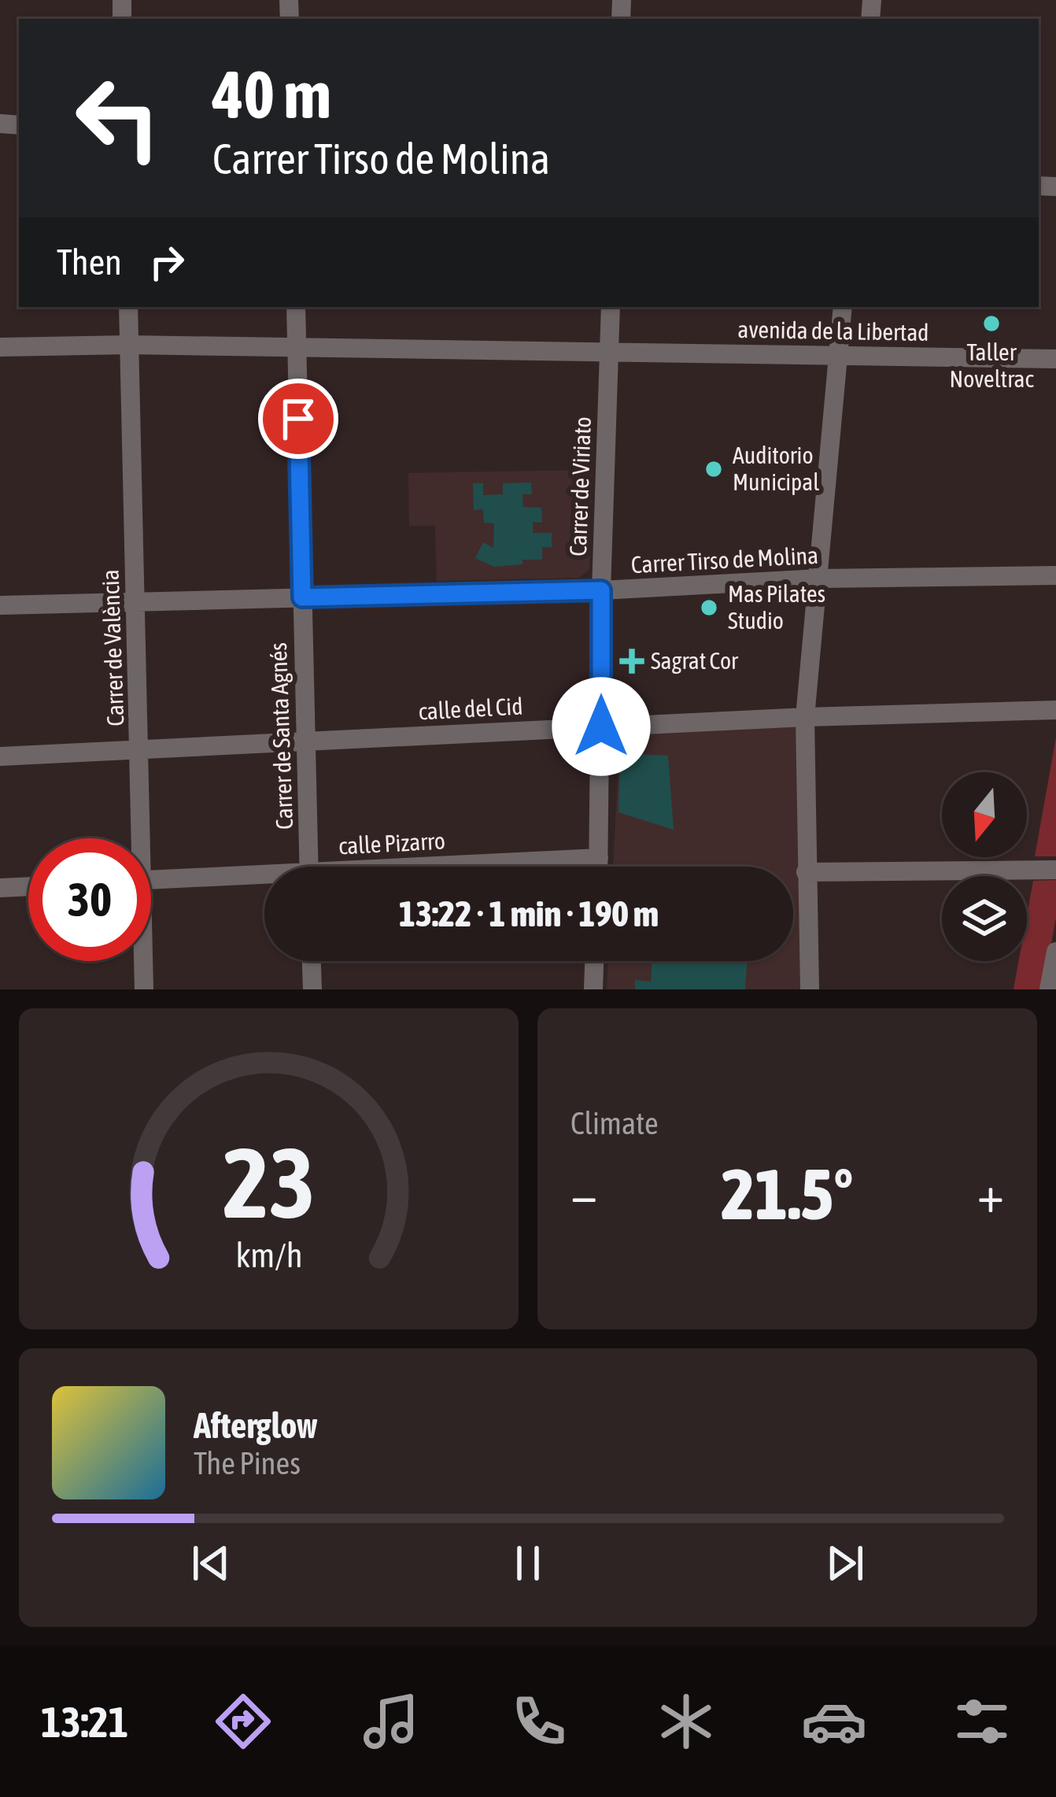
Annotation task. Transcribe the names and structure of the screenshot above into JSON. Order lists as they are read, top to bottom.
{
  "streets": {
    "street": [
      "avenida de la Libertad",
      "Carrer de Viriato",
      "Carrer Tirso de Molina",
      "Carrer de València",
      "calle del Cid",
      "Carrer de Santa Agnés",
      "calle Pizarro"
    ]
  },
  "crossings": [
    ["avenida de la Libertad", "Carrer de Viriato"],
    ["avenida de la Libertad", "Carrer de València"],
    ["avenida de la Libertad", "Carrer de Santa Agnés"],
    ["Carrer de Viriato", "Carrer Tirso de Molina"],
    ["Carrer de Viriato", "calle del Cid"],
    ["Carrer de Viriato", "calle Pizarro"],
    ["Carrer Tirso de Molina", "Carrer de València"],
    ["Carrer Tirso de Molina", "Carrer de Santa Agnés"],
    ["Carrer de València", "calle del Cid"],
    ["calle del Cid", "Carrer de Santa Agnés"]
  ],
  "places": {
    "other": ["Taller Noveltrac", "Auditorio Municipal", "Mas Pilates Studio"],
    "health": ["Sagrat Cor"]
  },
  "north": "bottom",
  "page": {
    "turn": ["40 m", "Carrer Tirso de Molina"],
    "then": "Then",
    "limit": "30",
    "trip": "13:22 · 1 min · 190 m",
    "tile": "Climate",
    "heat": ["−", "21.5°", "+"],
    "song": ["Afterglow", "The Pines"],
    "tabs": "13:21",
    "gauge": ["23", "km/h"]
  }
}
